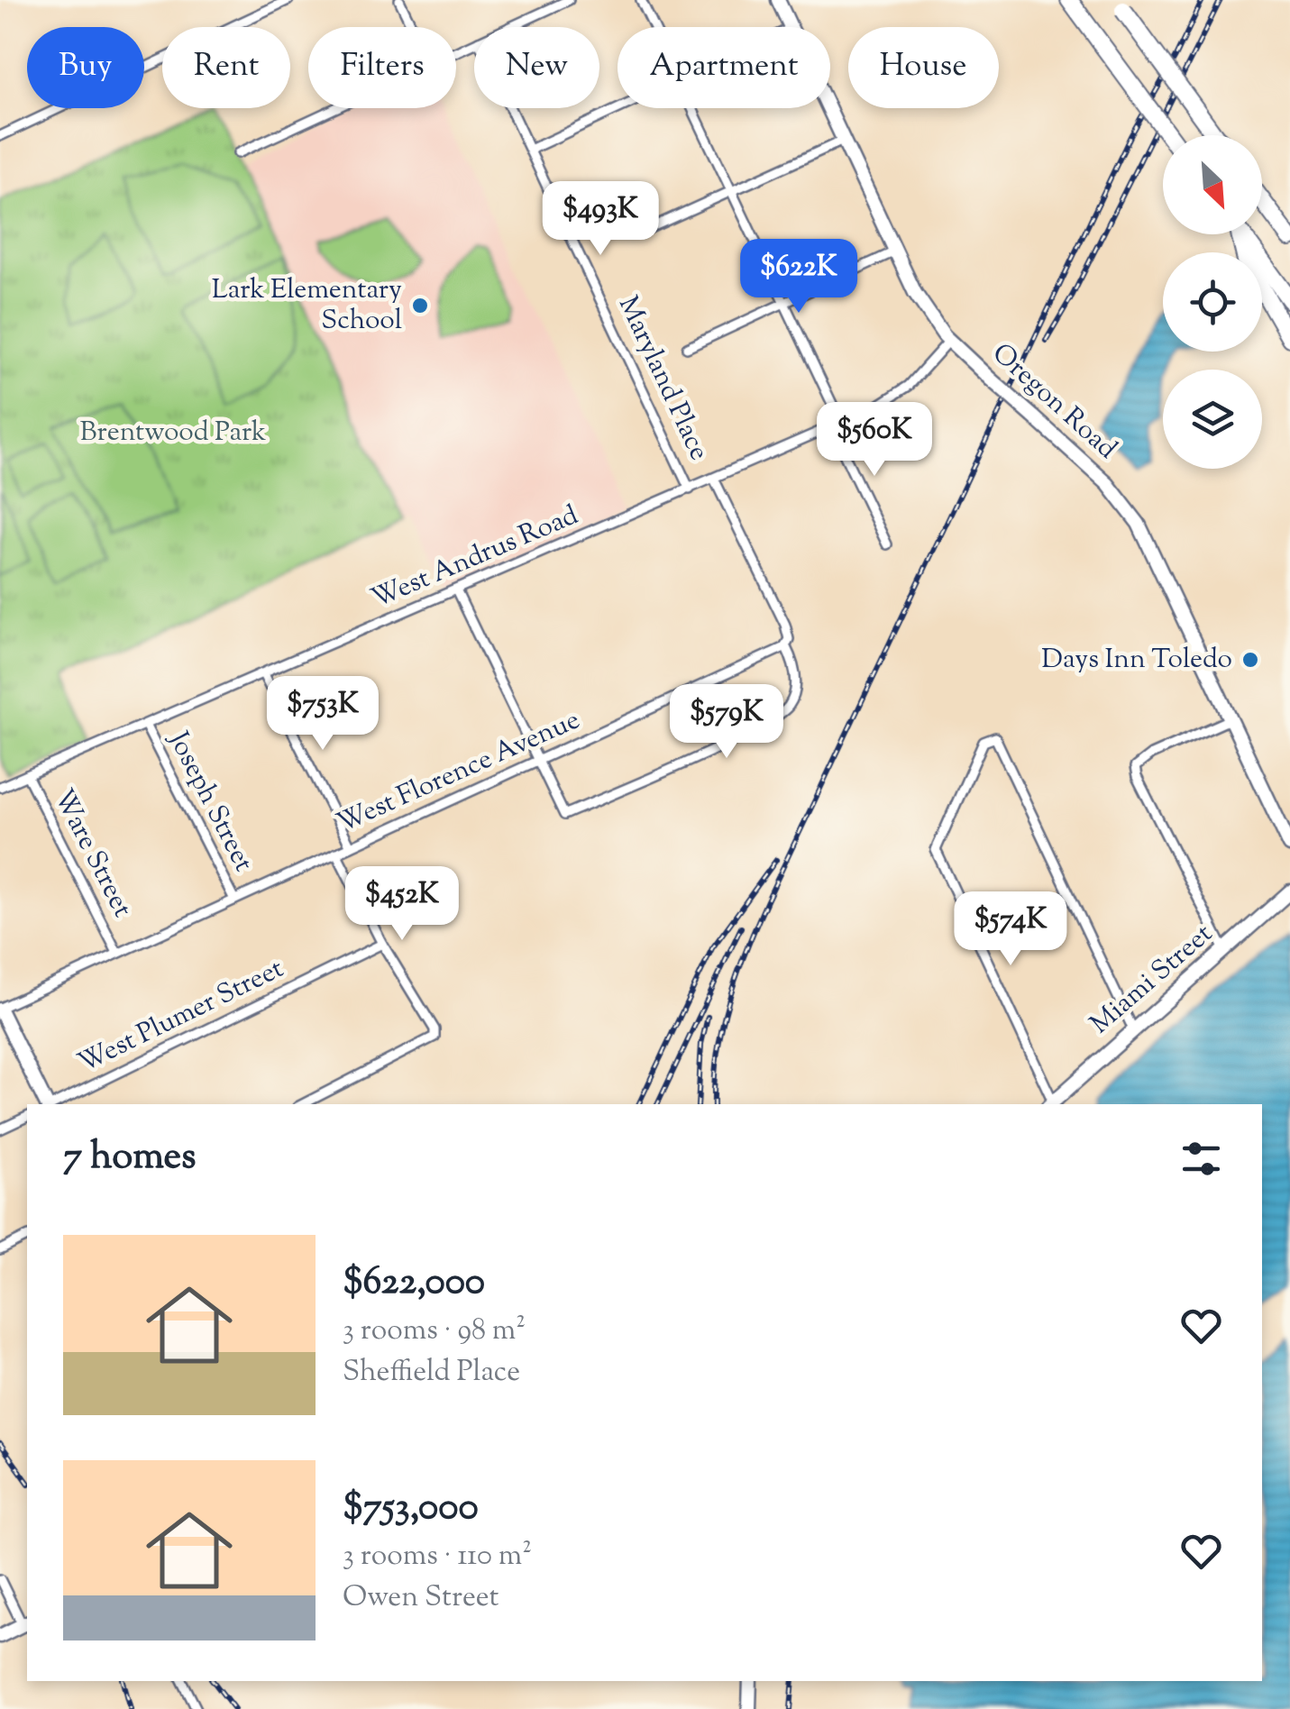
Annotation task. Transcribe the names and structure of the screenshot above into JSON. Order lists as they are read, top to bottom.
{
  "streets": {
    "street": [
      "Maryland Place",
      "Oregon Road",
      "West Andrus Road",
      "West Florence Avenue",
      "Joseph Street",
      "Ware Street",
      "Miami Street",
      "West Plumer Street"
    ]
  },
  "crossings": [
    ["Maryland Place", "West Andrus Road"],
    ["Oregon Road", "West Andrus Road"],
    ["West Andrus Road", "Joseph Street"],
    ["West Andrus Road", "Ware Street"],
    ["West Florence Avenue", "Joseph Street"],
    ["West Florence Avenue", "Ware Street"]
  ],
  "parks": ["Brentwood Park"],
  "places": ["Lark Elementary School", "Days Inn Toledo"],
  "north": "bottom right",
  "page": {
    "chip": [
      "Buy",
      "Rent",
      "Filters",
      "New",
      "Apartment",
      "House"
    ],
    "price": [
      "$493K",
      "$622K",
      "$560K",
      "$753K",
      "$579K",
      "$452K",
      "$574K"
    ],
    "heading": "7 homes",
    "list": [
      {
        "name": "$622,000",
        "note": "3 rooms · 98 m² · Sheffield Place"
      },
      {
        "name": "$753,000",
        "note": "3 rooms · 110 m² · Owen Street"
      }
    ]
  }
}
